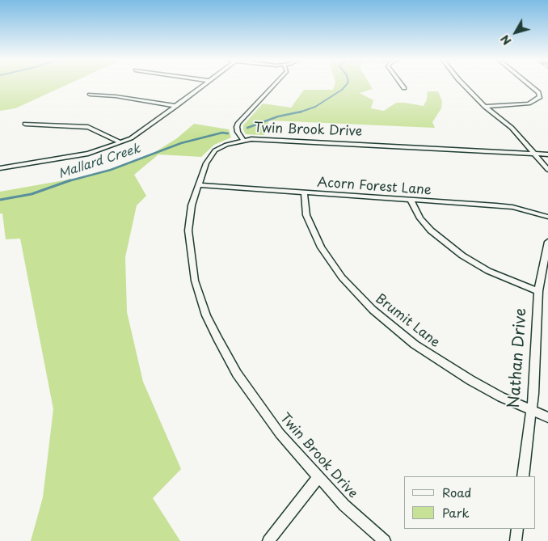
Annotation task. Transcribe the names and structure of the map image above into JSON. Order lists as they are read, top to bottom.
{
  "streets": {
    "street": [
      "Twin Brook Drive",
      "Acorn Forest Lane",
      "Brumit Lane",
      "Nathan Drive"
    ]
  },
  "crossings": [
    ["Twin Brook Drive", "Acorn Forest Lane"],
    ["Acorn Forest Lane", "Brumit Lane"],
    ["Brumit Lane", "Nathan Drive"]
  ],
  "water": ["Mallard Creek"],
  "legend": ["Road", "Park"],
  "north": "bottom left"
}
